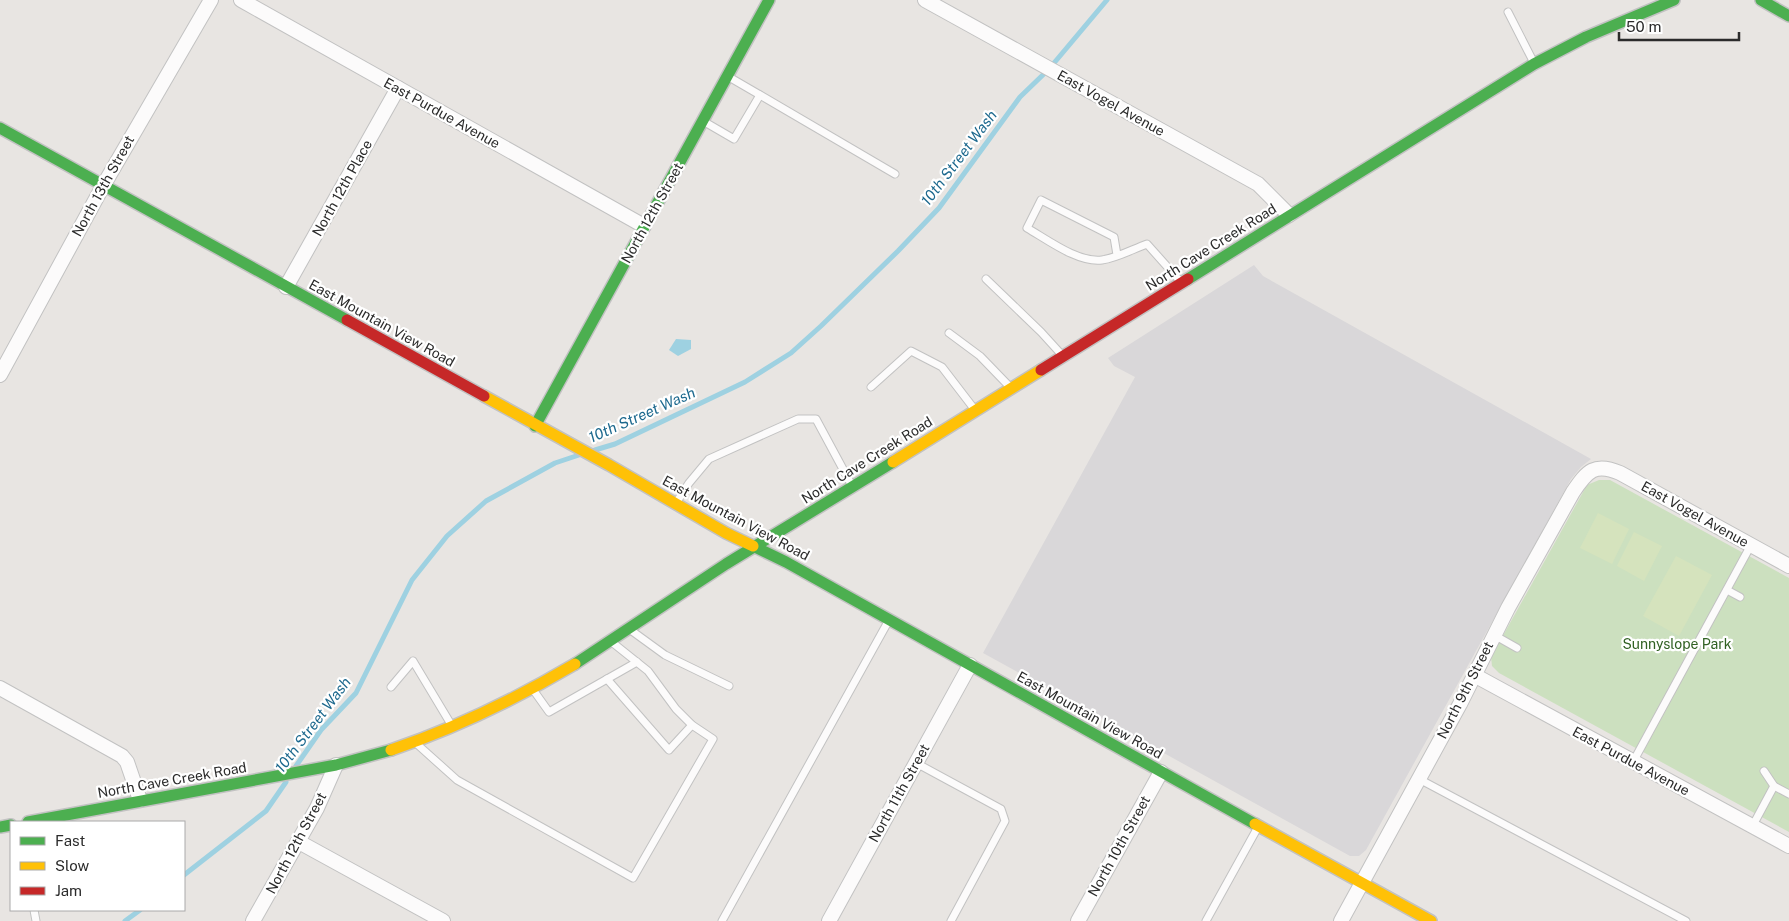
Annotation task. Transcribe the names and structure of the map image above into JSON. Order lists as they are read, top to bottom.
{
  "streets": {
    "street": [
      "East Vogel Avenue",
      "East Purdue Avenue",
      "North 13th Street",
      "North 12th Place",
      "North 12th Street",
      "North Cave Creek Road",
      "East Mountain View Road",
      "North 9th Street",
      "North 11th Street",
      "North 10th Street"
    ]
  },
  "crossings": [
    ["East Vogel Avenue", "North Cave Creek Road"],
    ["East Vogel Avenue", "North 9th Street"],
    ["East Purdue Avenue", "North 12th Place"],
    ["East Purdue Avenue", "North 12th Street"],
    ["East Purdue Avenue", "North 9th Street"],
    ["North 13th Street", "East Mountain View Road"],
    ["North 12th Place", "East Mountain View Road"],
    ["North 12th Street", "North Cave Creek Road"],
    ["North 12th Street", "East Mountain View Road"],
    ["North Cave Creek Road", "East Mountain View Road"],
    ["East Mountain View Road", "North 9th Street"],
    ["East Mountain View Road", "North 11th Street"],
    ["East Mountain View Road", "North 10th Street"]
  ],
  "water": ["10th Street Wash"],
  "parks": ["Sunnyslope Park"],
  "legend": ["Fast", "Slow", "Jam"],
  "scale_bar": "50 m"
}
